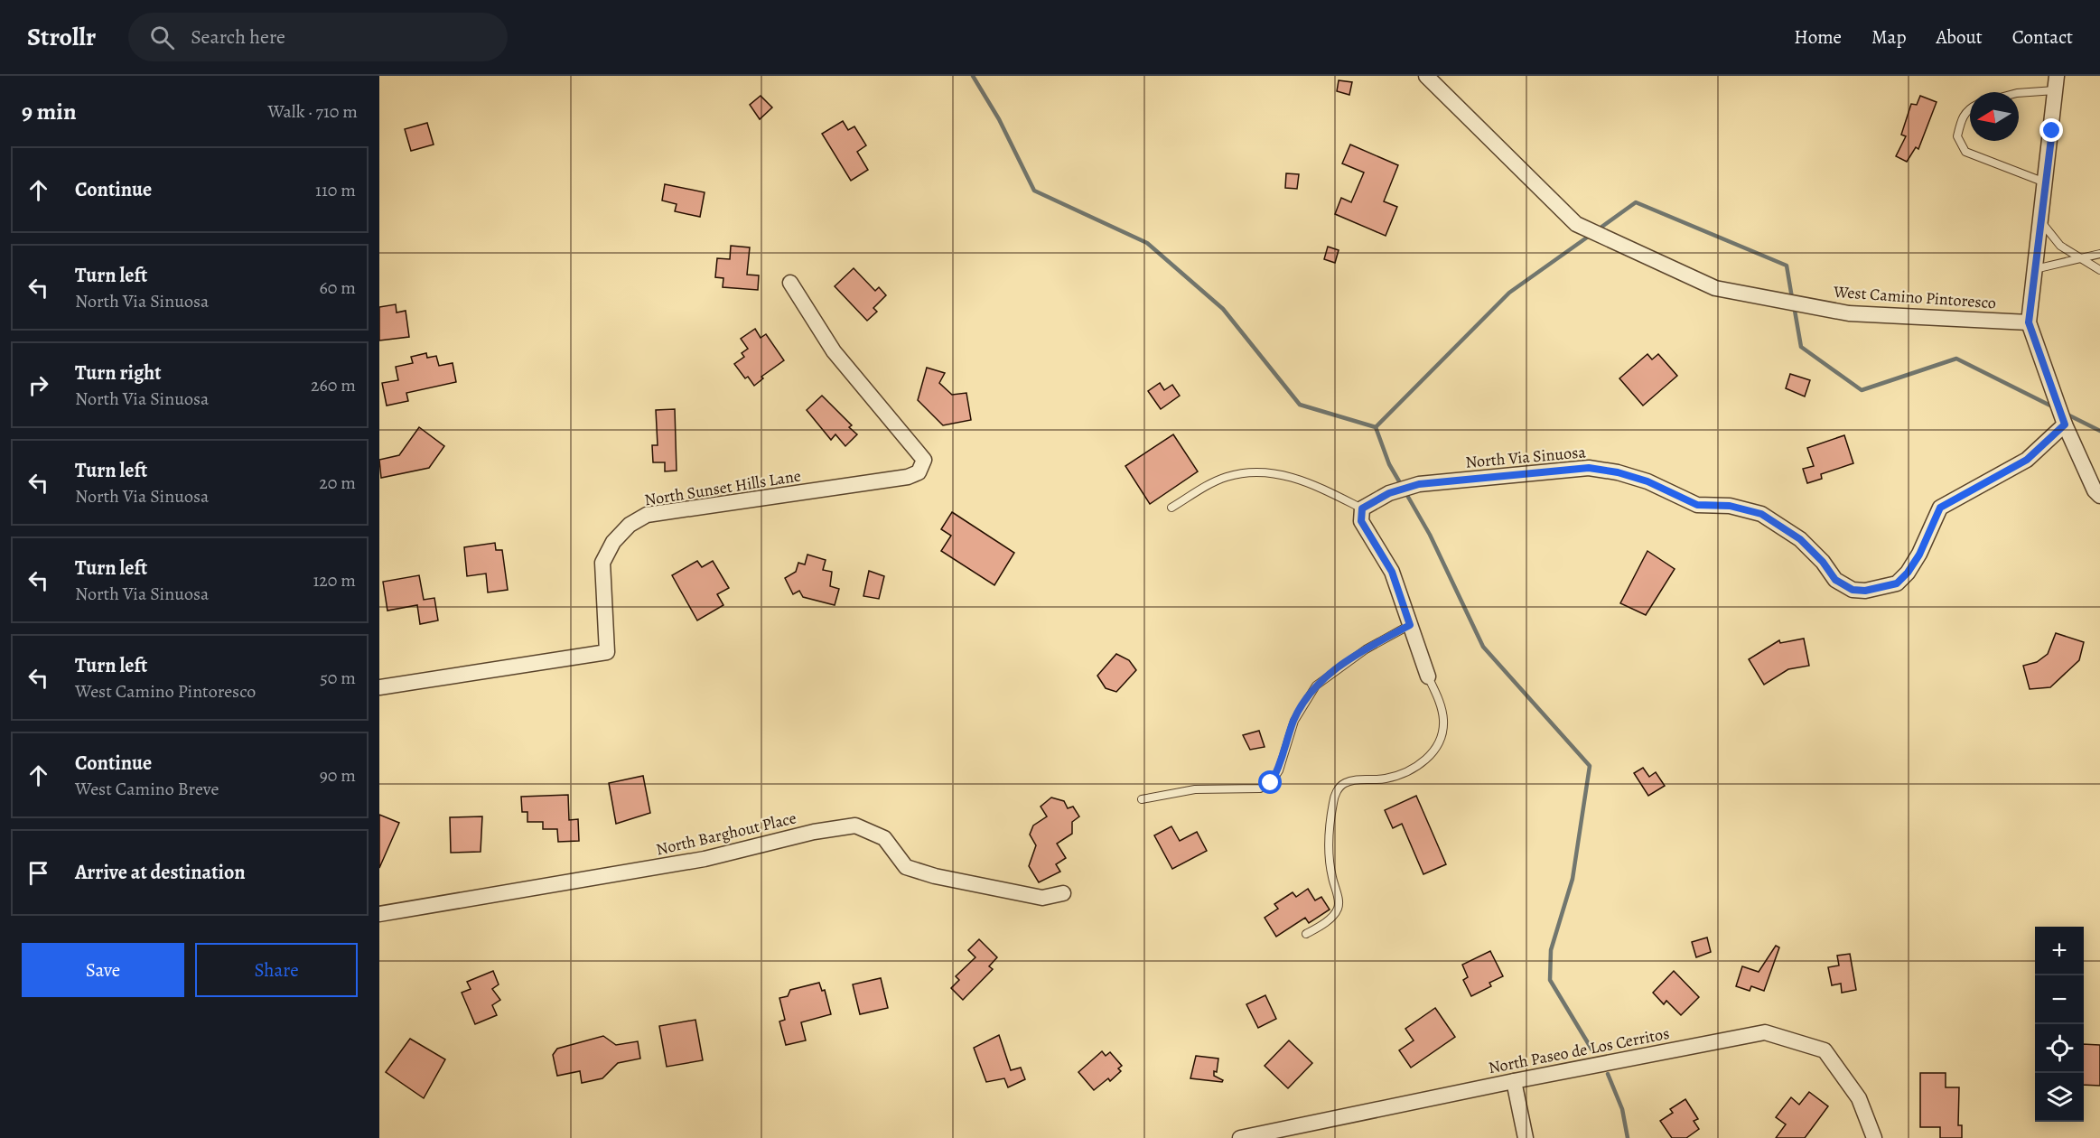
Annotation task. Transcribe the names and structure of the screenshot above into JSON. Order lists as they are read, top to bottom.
{
  "streets": {
    "street": [
      "West Camino Pintoresco",
      "North Via Sinuosa",
      "North Sunset Hills Lane",
      "North Barghout Place",
      "North Paseo de Los Cerritos"
    ]
  },
  "north": "left",
  "page": {
    "header": "Strollr",
    "search": "Search here",
    "nav": [
      "Home",
      "Map",
      "About",
      "Contact"
    ],
    "heading": ["9 min", "Walk · 710 m"],
    "list": [
      ["Continue", "110 m"],
      ["Turn left", "North Via Sinuosa", "60 m"],
      ["Turn right", "North Via Sinuosa", "260 m"],
      ["Turn left", "North Via Sinuosa", "20 m"],
      ["Turn left", "North Via Sinuosa", "120 m"],
      ["Turn left", "West Camino Pintoresco", "50 m"],
      ["Continue", "West Camino Breve", "90 m"],
      "Arrive at destination"
    ],
    "buttons": ["Save", "Share"],
    "map_buttons": ["+", "−"]
  }
}
